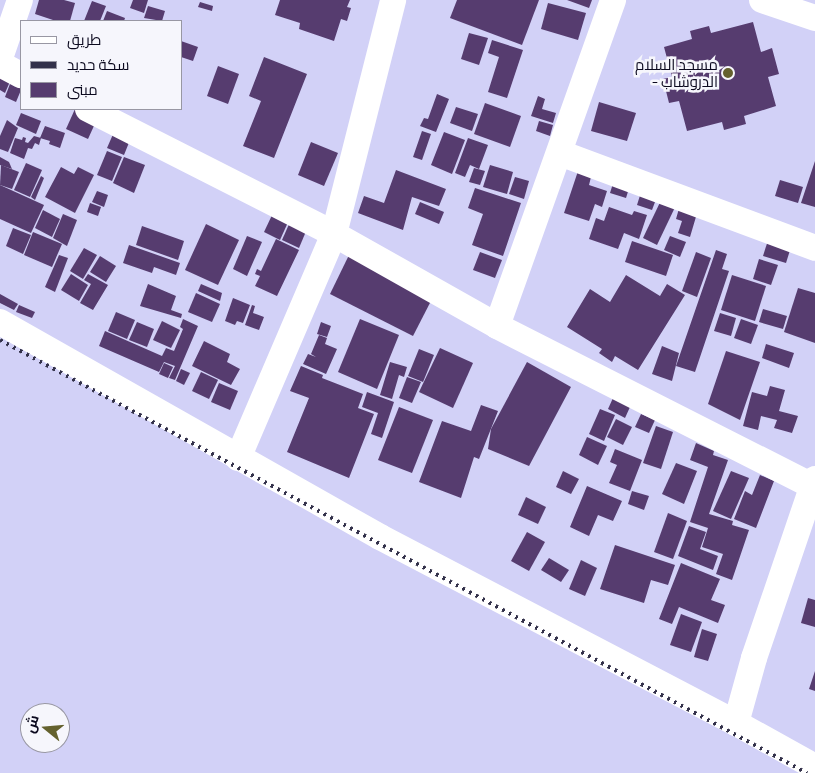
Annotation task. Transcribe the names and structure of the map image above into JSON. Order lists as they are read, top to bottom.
{
  "places": ["مسجد السلام - الدروشاب"],
  "legend": ["طريق", "سكة حديد", "مبنى"],
  "north": "left"
}
